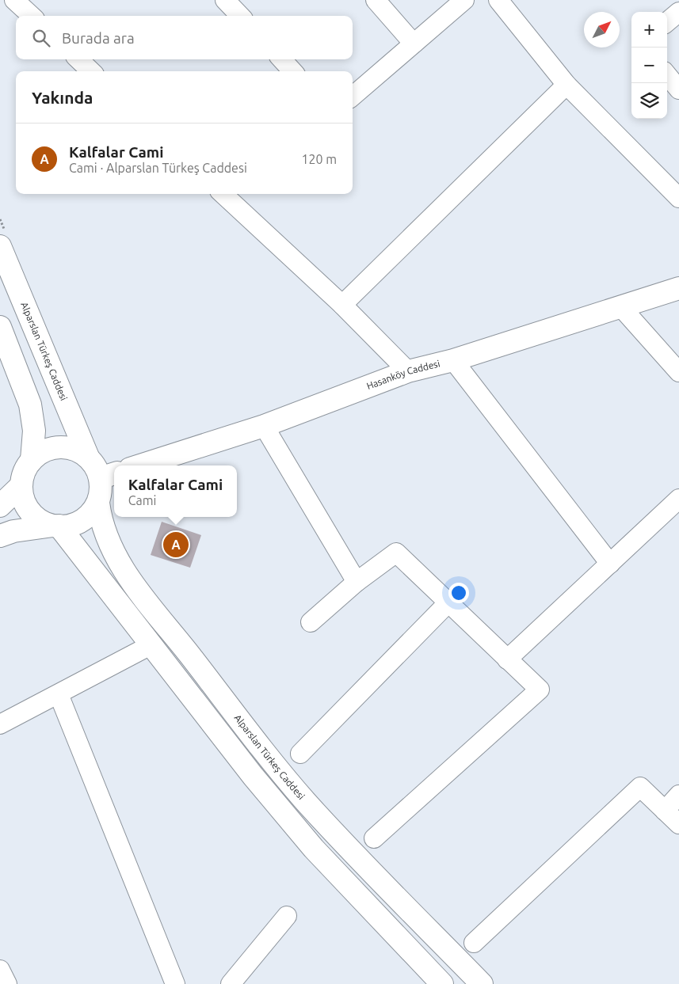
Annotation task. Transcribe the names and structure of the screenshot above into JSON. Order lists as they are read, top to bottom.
{
  "streets": {
    "main road": ["Alparslan Türkeş Caddesi", "Hasanköy Caddesi"]
  },
  "north": "top right",
  "page": {
    "map_buttons": ["+", "−"],
    "search": "Burada ara",
    "heading": "Yakında",
    "list": [
      {
        "mark": "A",
        "name": "Kalfalar Cami",
        "note": "Cami · Alparslan Türkeş Caddesi",
        "value": "120 m"
      }
    ],
    "popup": ["Kalfalar Cami", "Cami"],
    "pins": "A"
  }
}
